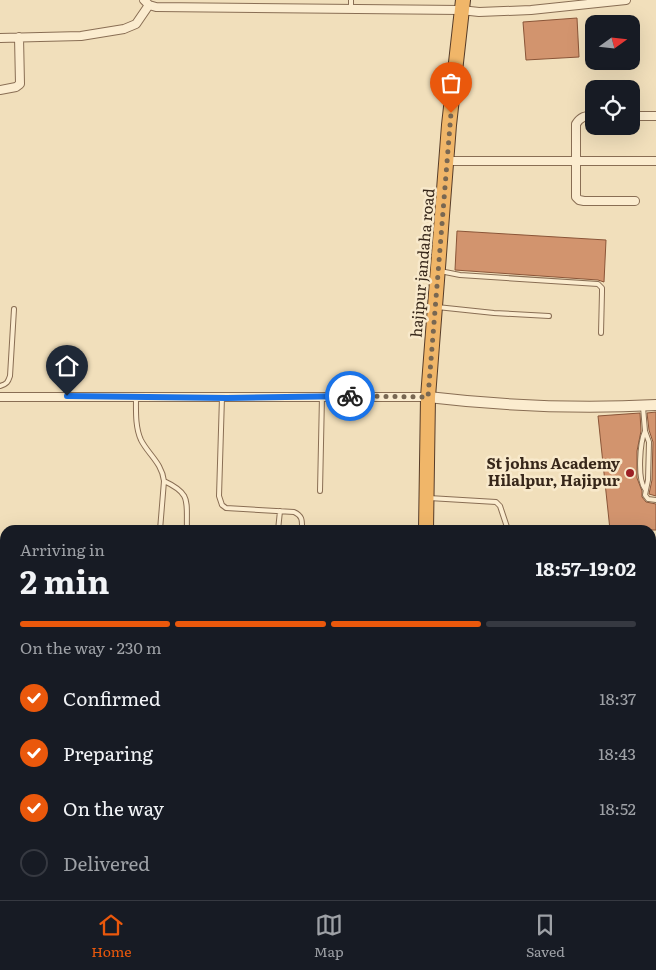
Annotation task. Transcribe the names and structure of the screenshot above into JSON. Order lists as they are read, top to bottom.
{
  "streets": {
    "highway": ["hajipur jandaha road"]
  },
  "places": ["St johns Academy Hilalpur, Hajipur"],
  "north": "right",
  "page": {
    "heading": ["2 min", "Arriving in", "18:57–19:02"],
    "bar": "On the way · 230 m",
    "list": [
      ["Confirmed", "18:37"],
      ["Preparing", "18:43"],
      ["On the way", "18:52"],
      "Delivered"
    ],
    "tabs": ["Home", "Map", "Saved"]
  }
}
